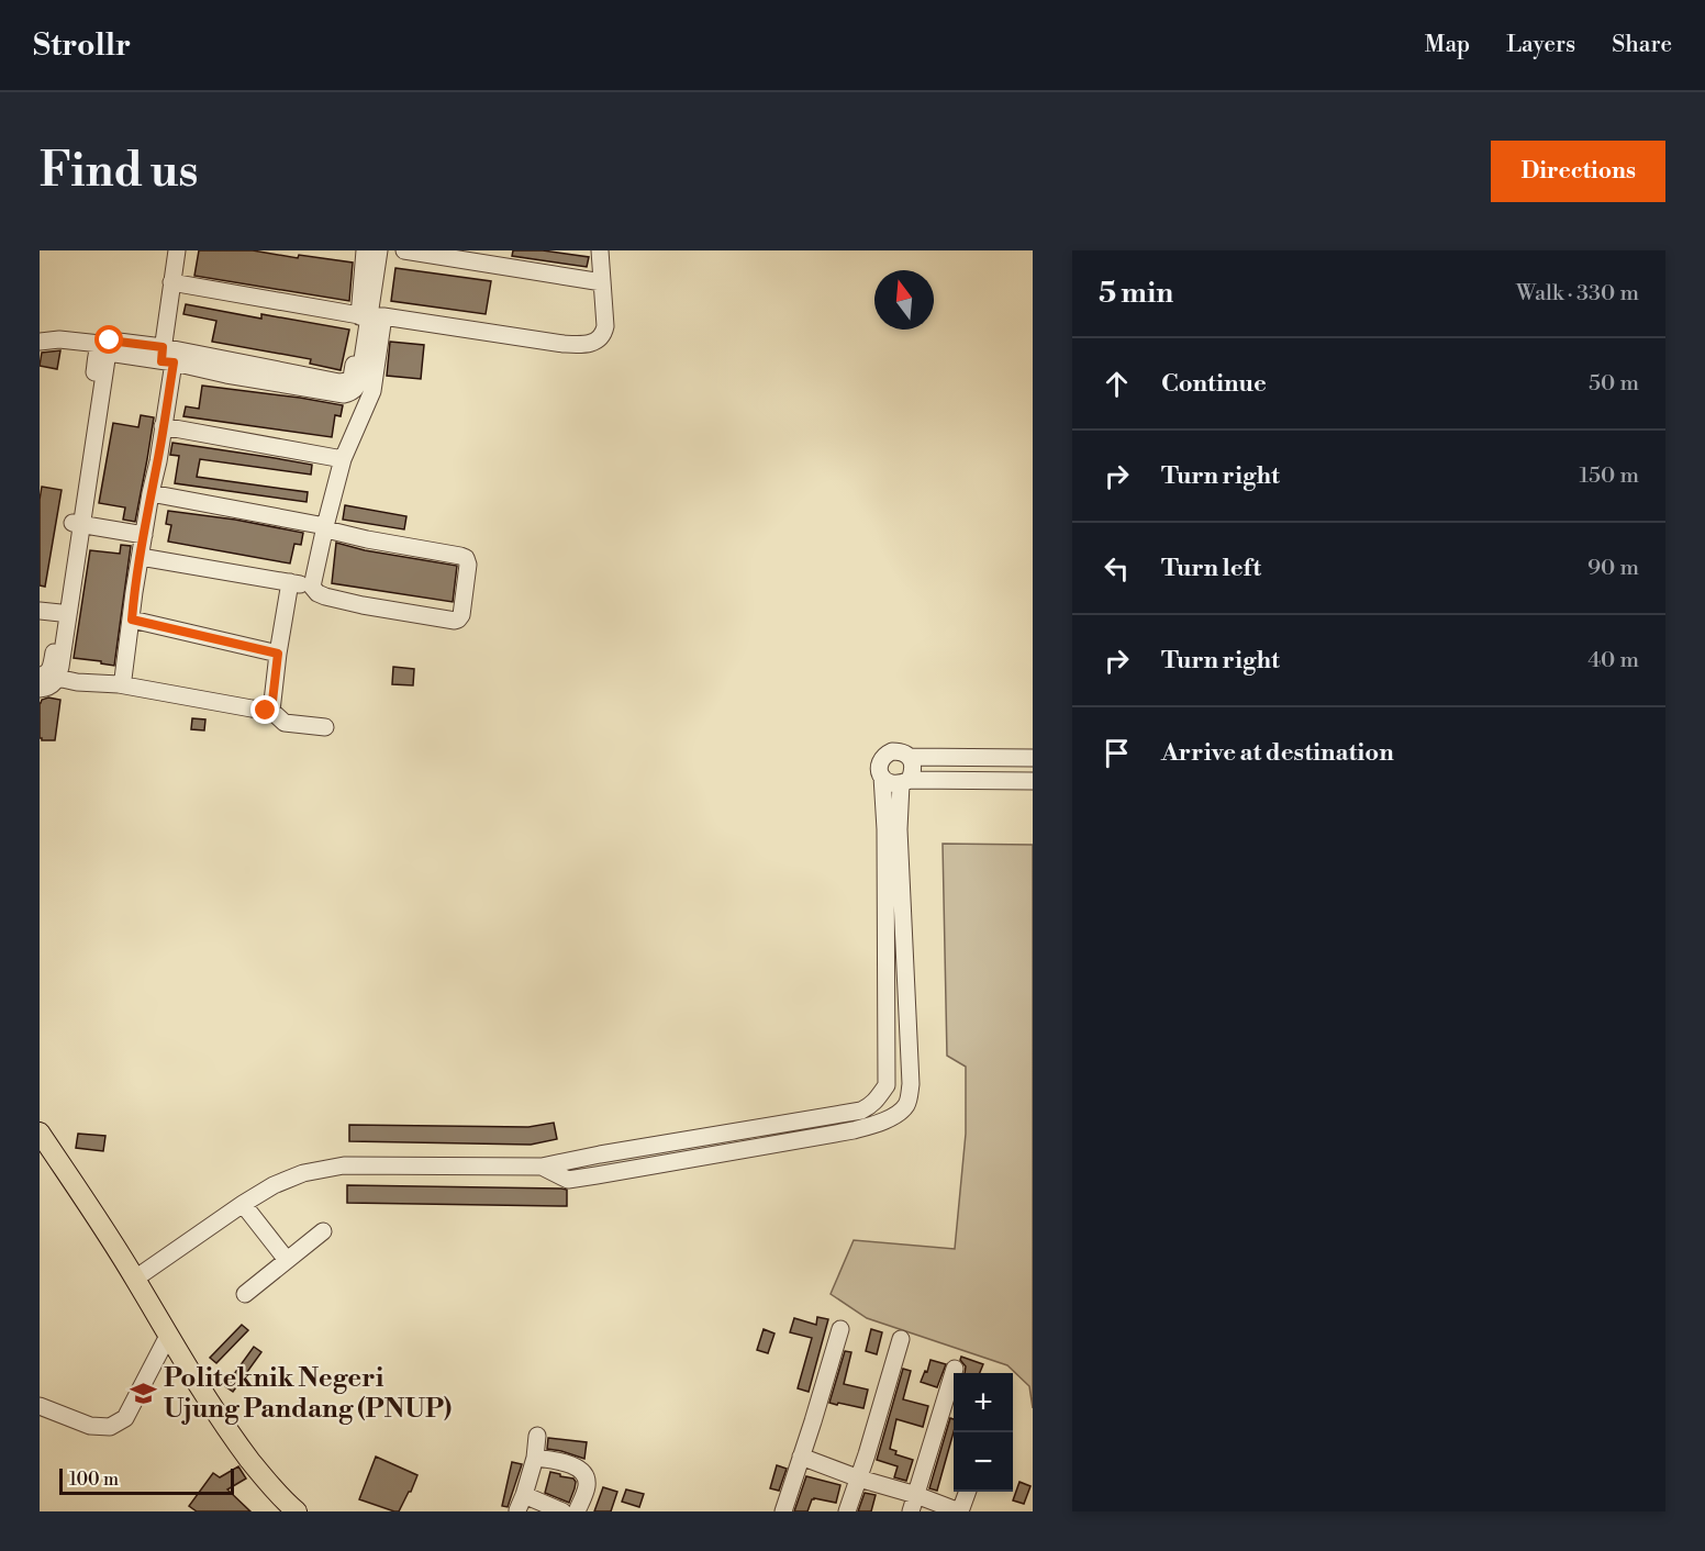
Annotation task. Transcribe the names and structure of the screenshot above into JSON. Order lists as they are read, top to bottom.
{
  "places": {
    "school or university": ["Politeknik Negeri Ujung Pandang (PNUP)"]
  },
  "scale_bar": "100 m",
  "north": "top",
  "page": {
    "header": "Strollr",
    "nav": ["Map", "Layers", "Share"],
    "buttons": "Directions",
    "title": "Find us",
    "heading": ["5 min", "Walk · 330 m"],
    "list": [
      ["Continue", "50 m"],
      ["Turn right", "150 m"],
      ["Turn left", "90 m"],
      ["Turn right", "40 m"],
      "Arrive at destination"
    ],
    "map_buttons": ["+", "−"],
    "scale": "100 m"
  }
}
